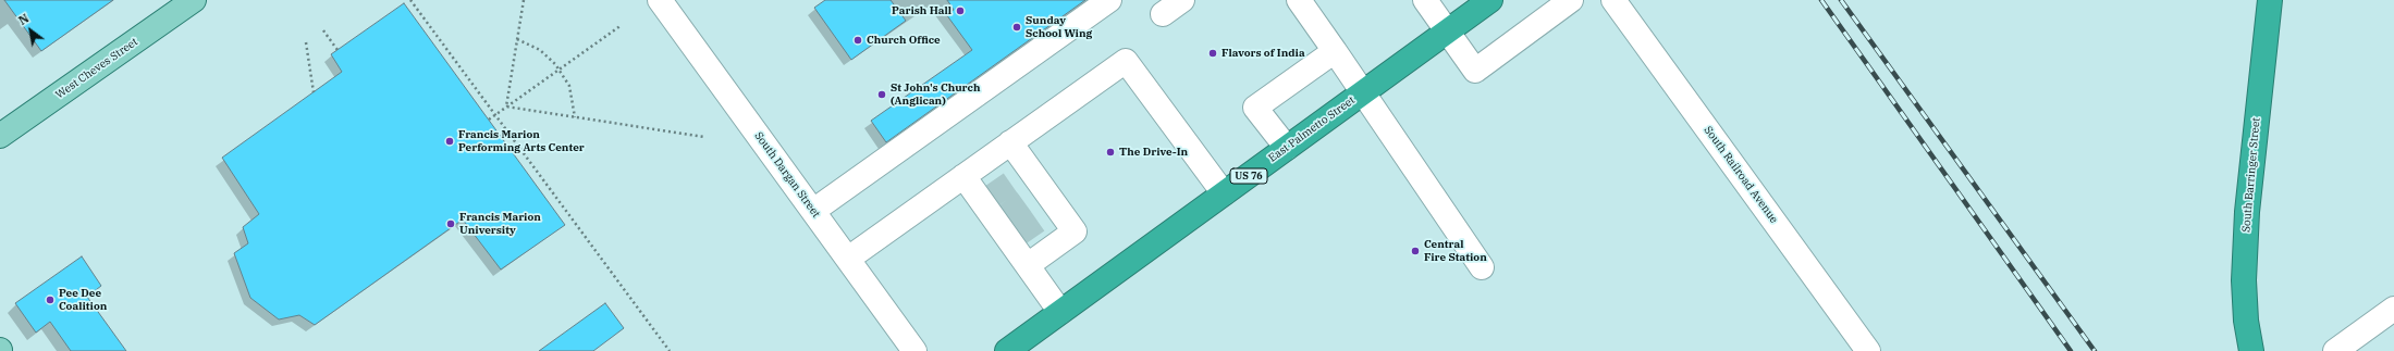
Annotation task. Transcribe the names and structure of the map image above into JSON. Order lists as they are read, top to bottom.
{
  "streets": {
    "highway": ["East Palmetto Street", "South Barringer Street", "US 76"],
    "main road": ["West Cheves Street"],
    "street": ["South Dargan Street", "South Railroad Avenue"]
  },
  "places": [
    "Parish Hall",
    "Sunday School Wing",
    "Church Office",
    "Flavors of India",
    "St John's Church (Anglican)",
    "Francis Marion Performing Arts Center",
    "The Drive-In",
    "Francis Marion University",
    "Central Fire Station",
    "Pee Dee Coalition"
  ],
  "north": "top left"
}
